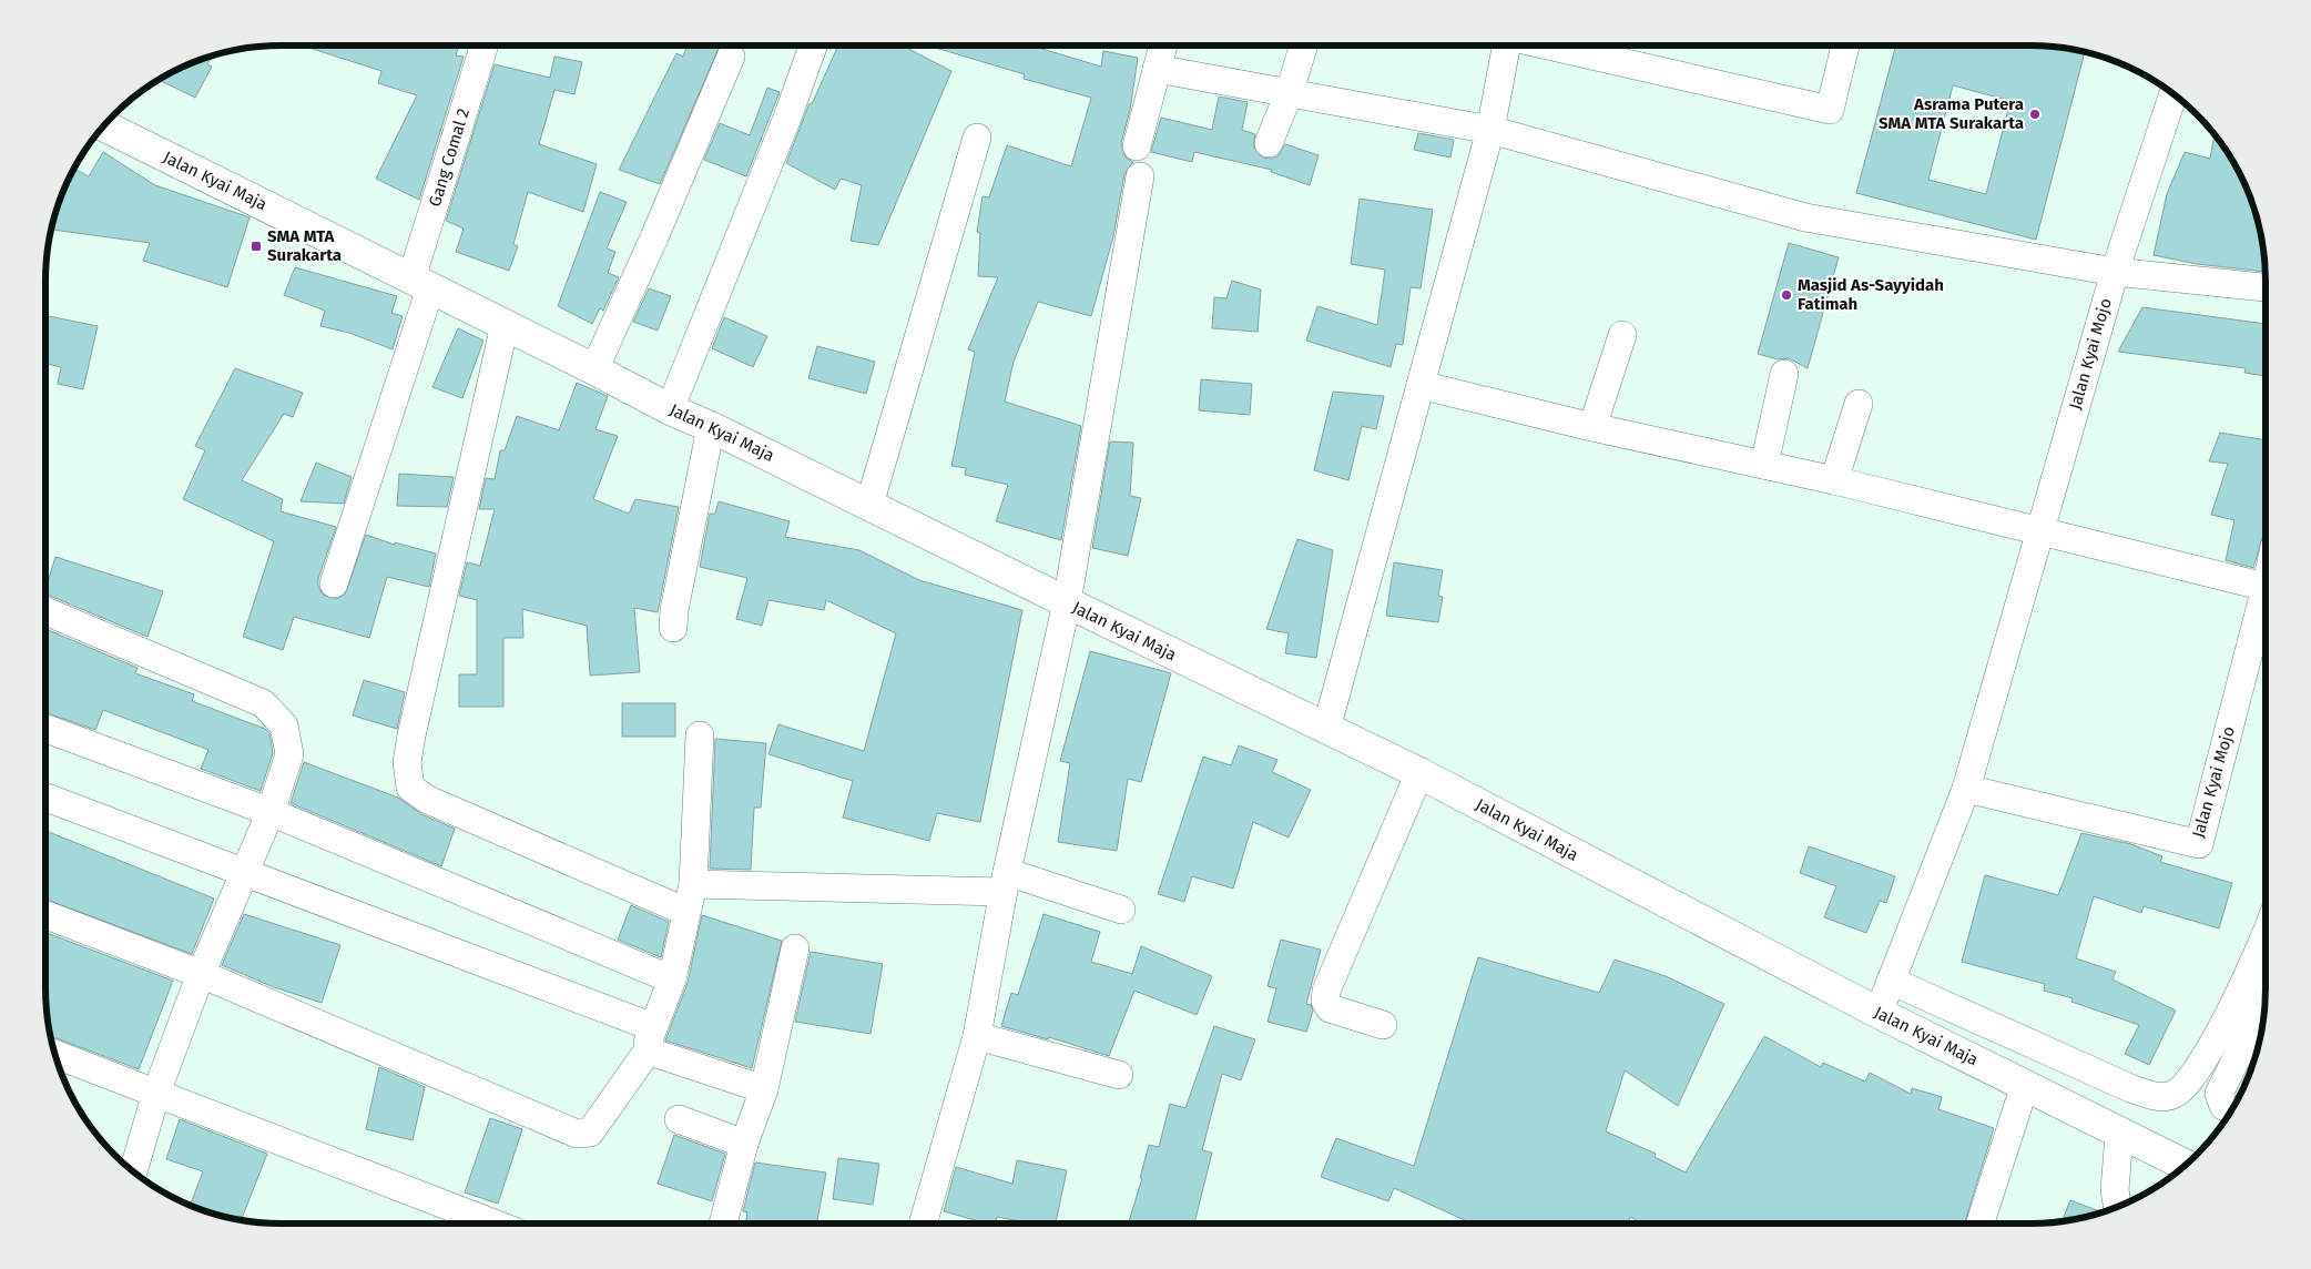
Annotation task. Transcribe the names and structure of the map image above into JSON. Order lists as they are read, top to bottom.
{
  "streets": {
    "main road": ["Jalan Kyai Maja"],
    "street": ["Gang Comal 2", "Jalan Kyai Mojo"]
  },
  "crossings": [
    ["Gang Comal 2", "Jalan Kyai Maja"],
    ["Jalan Kyai Maja", "Jalan Kyai Mojo"]
  ],
  "places": {
    "other": ["Asrama Putera SMA MTA Surakarta", "Masjid As-Sayyidah Fatimah"],
    "transit": ["SMA MTA Surakarta"]
  }
}
